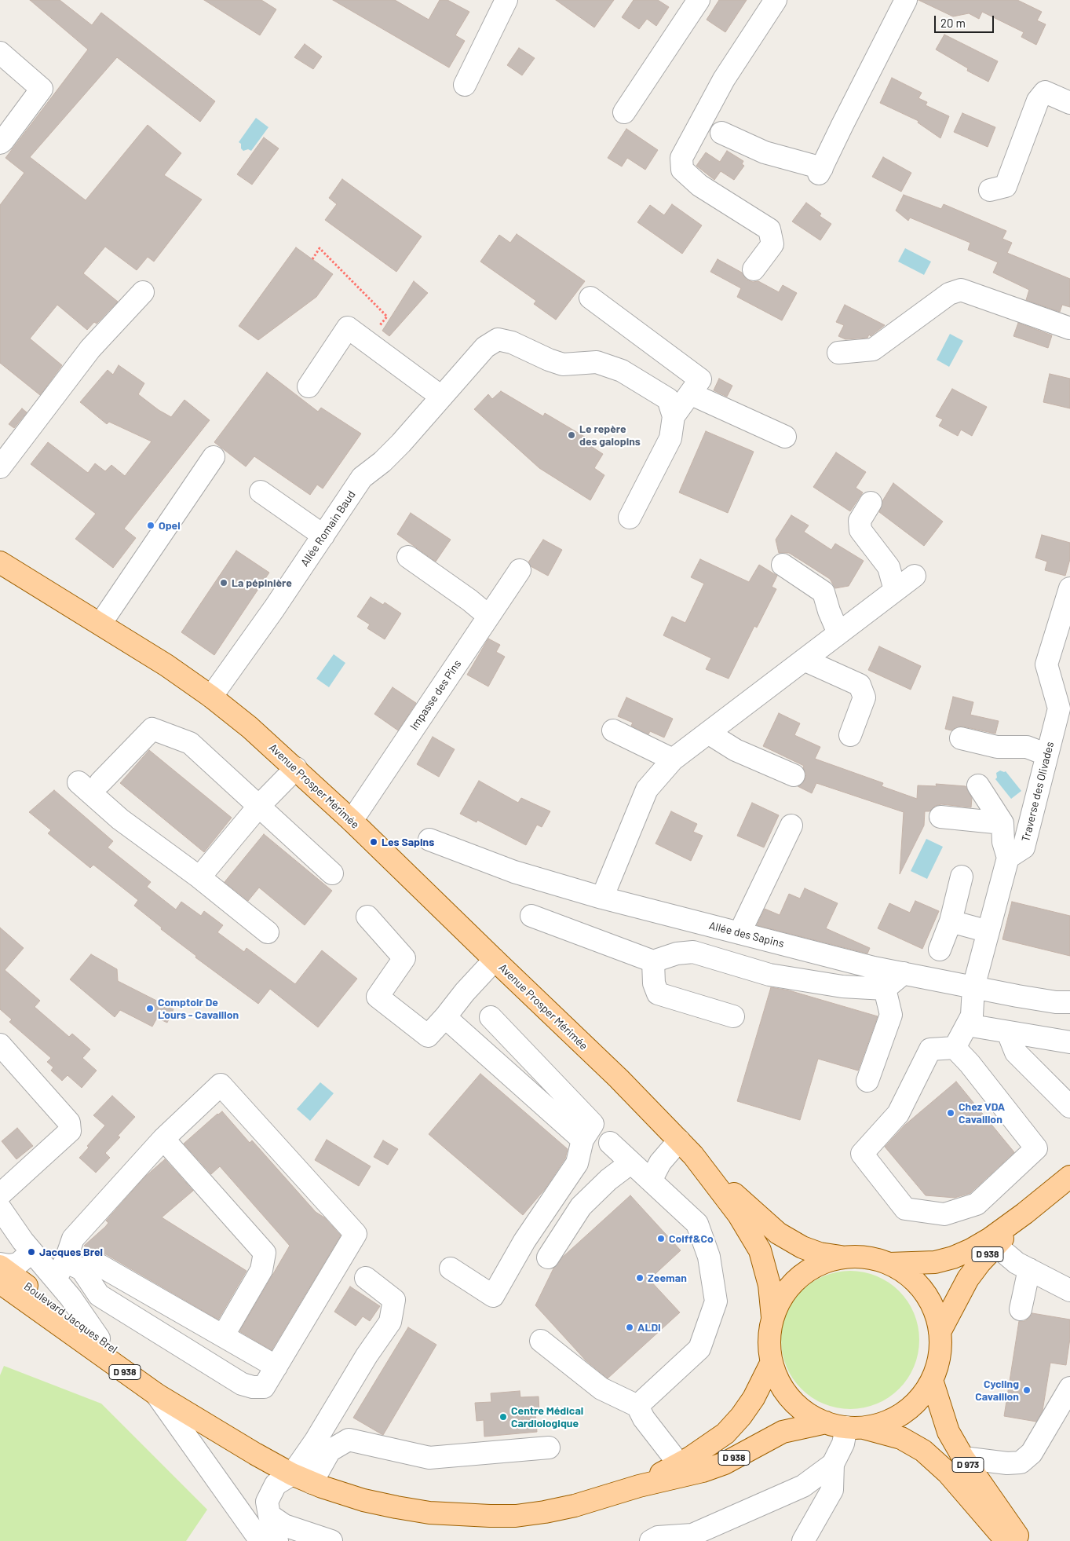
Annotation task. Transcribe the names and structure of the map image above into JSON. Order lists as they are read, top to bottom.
{
  "streets": {
    "main road": [
      "Avenue Prosper Mérimée",
      "D 938",
      "Boulevard Jacques Brel",
      "D 973"
    ],
    "street": [
      "Allée Romain Baud",
      "Impasse des Pins",
      "Traverse des Olivades",
      "Allée des Sapins"
    ]
  },
  "crossings": [
    ["Allée Romain Baud", "Avenue Prosper Mérimée"],
    ["Impasse des Pins", "Avenue Prosper Mérimée"],
    ["Avenue Prosper Mérimée", "D 938"],
    ["D 938", "Boulevard Jacques Brel"],
    ["D 938", "D 973"],
    ["Boulevard Jacques Brel", "D 973"]
  ],
  "places": [
    "Le repère des galopins",
    "Opel",
    "La pépinière",
    "Les Sapins",
    "Comptoir De L'ours - Cavaillon",
    "Chez VDA Cavaillon",
    "Coiff&Co",
    "Jacques Brel",
    "Zeeman",
    "ALDI",
    "Cycling Cavaillon",
    "Centre Médical Cardiologique"
  ],
  "scale_bar": "20 m"
}
